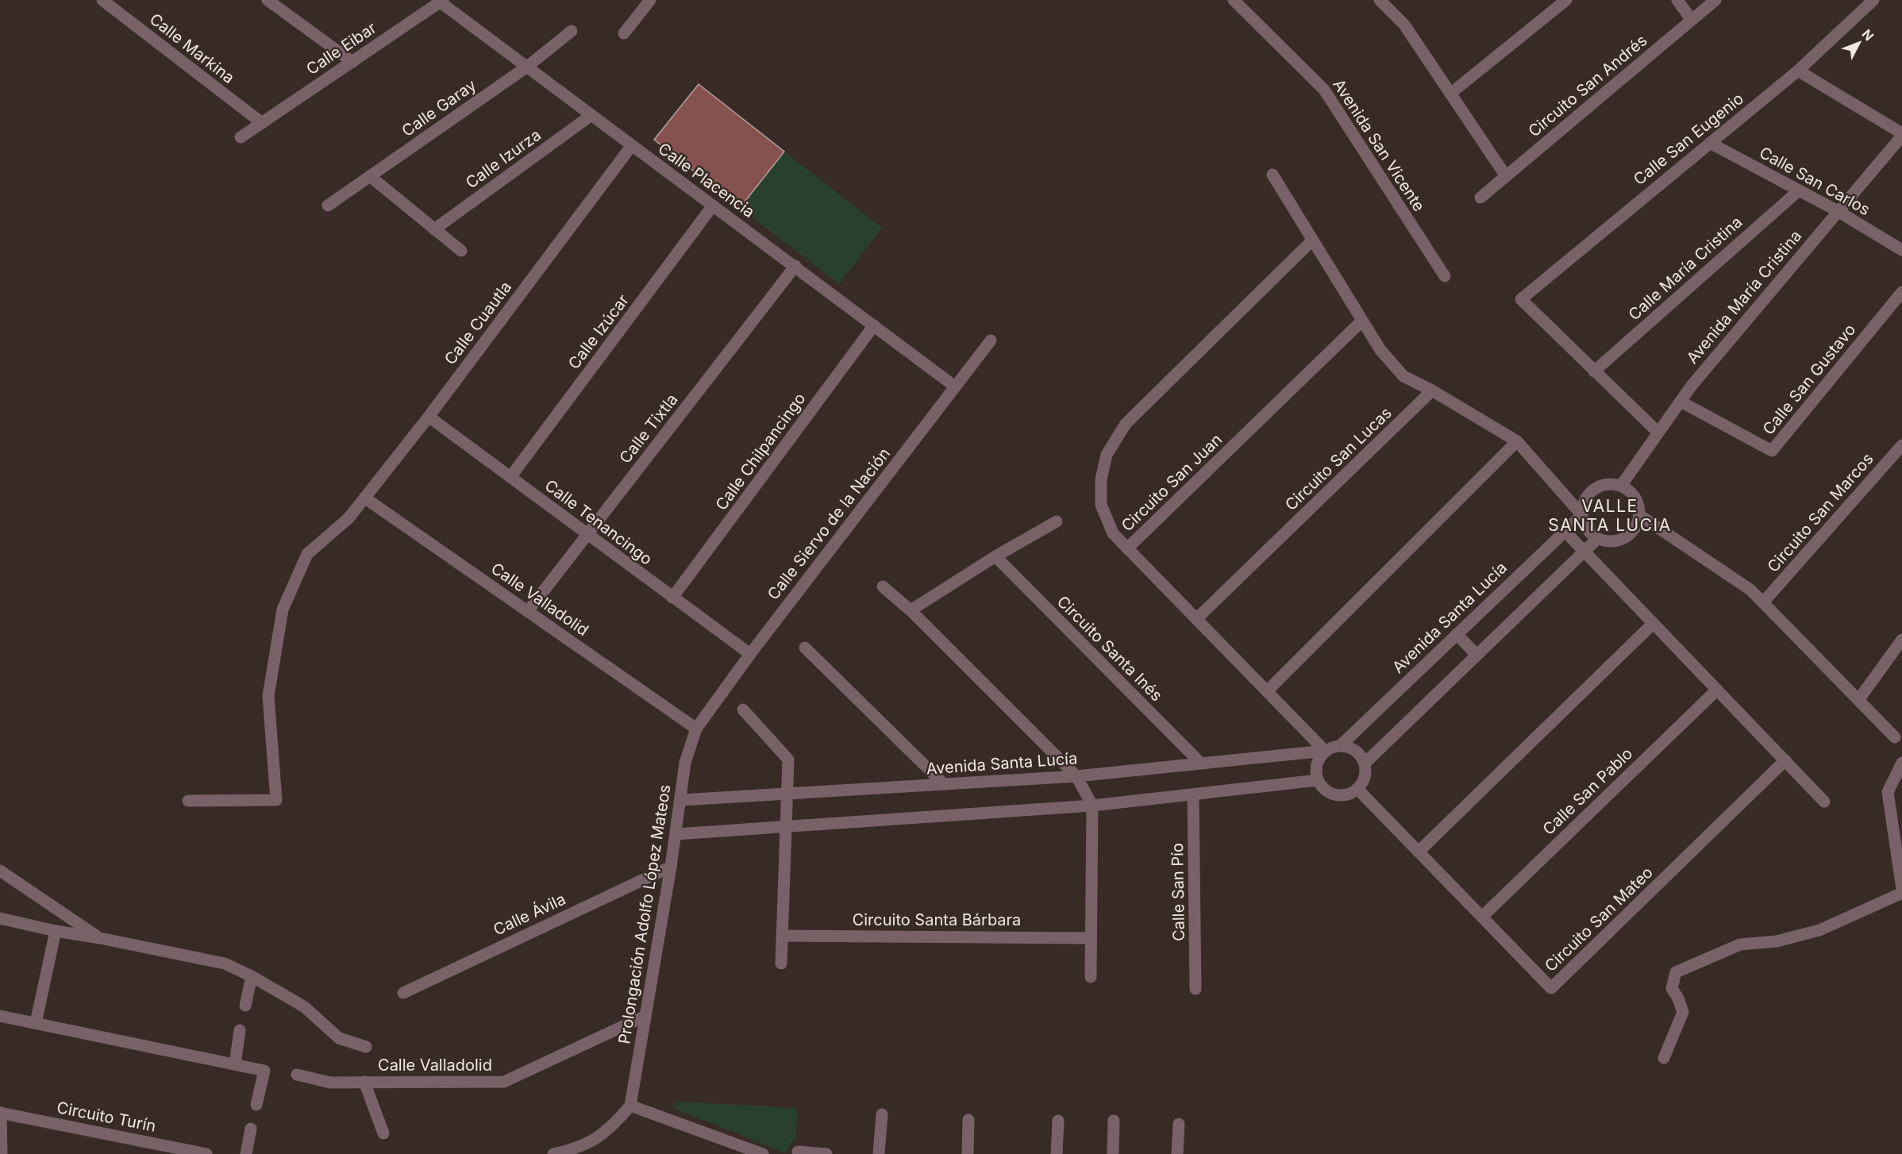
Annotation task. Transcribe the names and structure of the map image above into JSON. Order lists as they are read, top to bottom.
{
  "streets": {
    "street": [
      "Calle Markina",
      "Calle Eibar",
      "Circuito San Andrés",
      "Calle Garay",
      "Calle San Eugenio",
      "Avenida San Vicente",
      "Calle Izurza",
      "Calle Placencia",
      "Calle San Carlos",
      "Calle María Cristina",
      "Avenida María Cristina",
      "Calle Cuautla",
      "Calle Izúcar",
      "Calle San Gustavo",
      "Calle Tixtla",
      "Calle Chilpancingo",
      "Circuito San Lucas",
      "Circuito San Juan",
      "Circuito San Marcos",
      "Calle Tenancingo",
      "Calle Siervo de la Nación",
      "Calle Valladolid",
      "Avenida Santa Lucía",
      "Circuito Santa Inés",
      "Calle San Pablo",
      "Calle San Pío",
      "Calle Ávila",
      "Prolongación Adolfo López Mateos",
      "Circuito San Mateo",
      "Circuito Santa Bárbara",
      "Circuito Turín"
    ]
  },
  "crossings": [
    ["Calle Markina", "Calle Eibar"],
    ["Calle Eibar", "Calle Placencia"],
    ["Calle Garay", "Calle Placencia"],
    ["Calle San Eugenio", "Calle San Carlos"],
    ["Calle San Eugenio", "Calle María Cristina"],
    ["Calle Izurza", "Calle Placencia"],
    ["Calle Placencia", "Calle Cuautla"],
    ["Calle Placencia", "Calle Izúcar"],
    ["Calle Placencia", "Calle Tixtla"],
    ["Calle Placencia", "Calle Chilpancingo"],
    ["Calle Placencia", "Calle Siervo de la Nación"],
    ["Calle San Carlos", "Calle María Cristina"],
    ["Calle San Carlos", "Avenida María Cristina"],
    ["Avenida María Cristina", "Calle San Gustavo"],
    ["Avenida María Cristina", "Avenida Santa Lucía"],
    ["Calle Cuautla", "Calle Tenancingo"],
    ["Calle Cuautla", "Calle Valladolid"],
    ["Calle Izúcar", "Calle Tenancingo"],
    ["Calle Tixtla", "Calle Tenancingo"],
    ["Calle Tixtla", "Calle Valladolid"],
    ["Calle Chilpancingo", "Calle Tenancingo"],
    ["Calle Tenancingo", "Calle Siervo de la Nación"],
    ["Calle Siervo de la Nación", "Calle Valladolid"],
    ["Calle Siervo de la Nación", "Prolongación Adolfo López Mateos"],
    ["Calle Valladolid", "Prolongación Adolfo López Mateos"],
    ["Avenida Santa Lucía", "Circuito Santa Inés"],
    ["Avenida Santa Lucía", "Prolongación Adolfo López Mateos"],
    ["Avenida Santa Lucía", "Circuito San Mateo"],
    ["Calle San Pablo", "Circuito San Mateo"],
    ["Calle Ávila", "Prolongación Adolfo López Mateos"]
  ],
  "districts": ["VALLE SANTA LUCIA"],
  "north": "top right"
}
